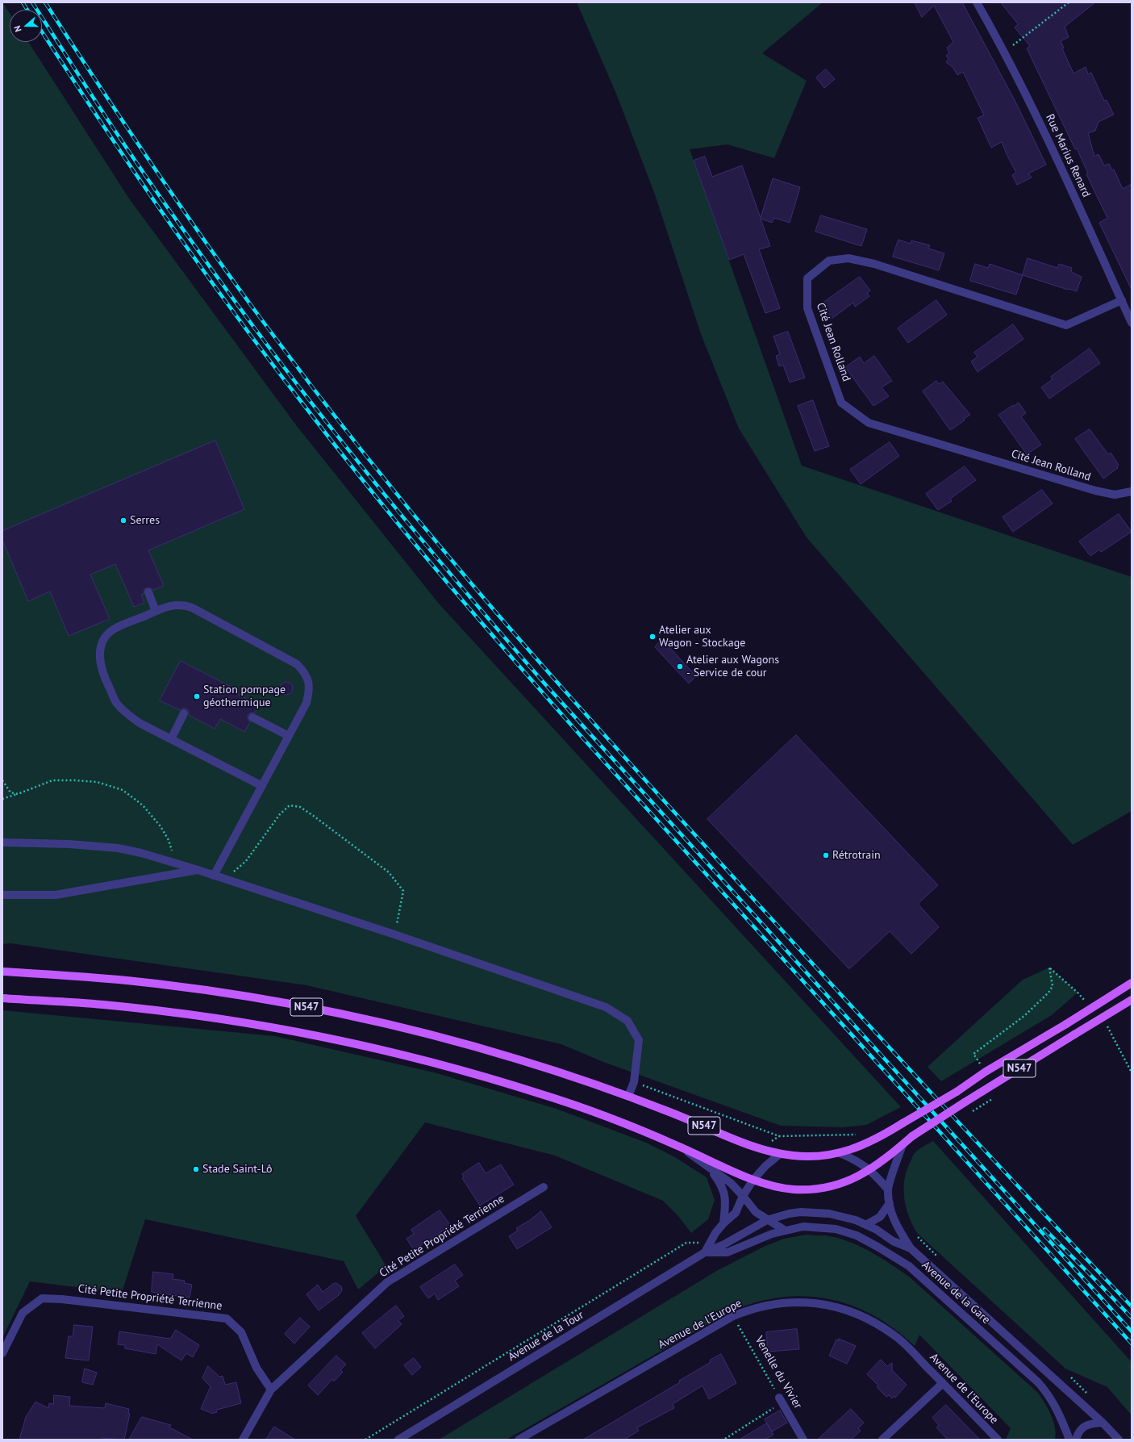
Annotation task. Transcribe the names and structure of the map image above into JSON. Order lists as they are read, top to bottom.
{
  "streets": {
    "main road": ["N547"],
    "street": [
      "Rue Marius Renard",
      "Cité Jean Rolland",
      "Cité Petite Propriété Terrienne",
      "Avenue de la Gare",
      "Avenue de l'Europe",
      "Avenue de la Tour",
      "Venelle du Vivier"
    ]
  },
  "crossings": [
    ["Rue Marius Renard", "Cité Jean Rolland"],
    ["N547", "Avenue de la Gare"],
    ["Avenue de la Gare", "Avenue de la Tour"],
    ["Avenue de l'Europe", "Venelle du Vivier"]
  ],
  "places": [
    "Serres",
    "Atelier aux Wagon - Stockage",
    "Atelier aux Wagons - Service de cour",
    "Station pompage géothermique",
    "Rétrotrain",
    "Stade Saint-Lô"
  ],
  "north": "left"
}
